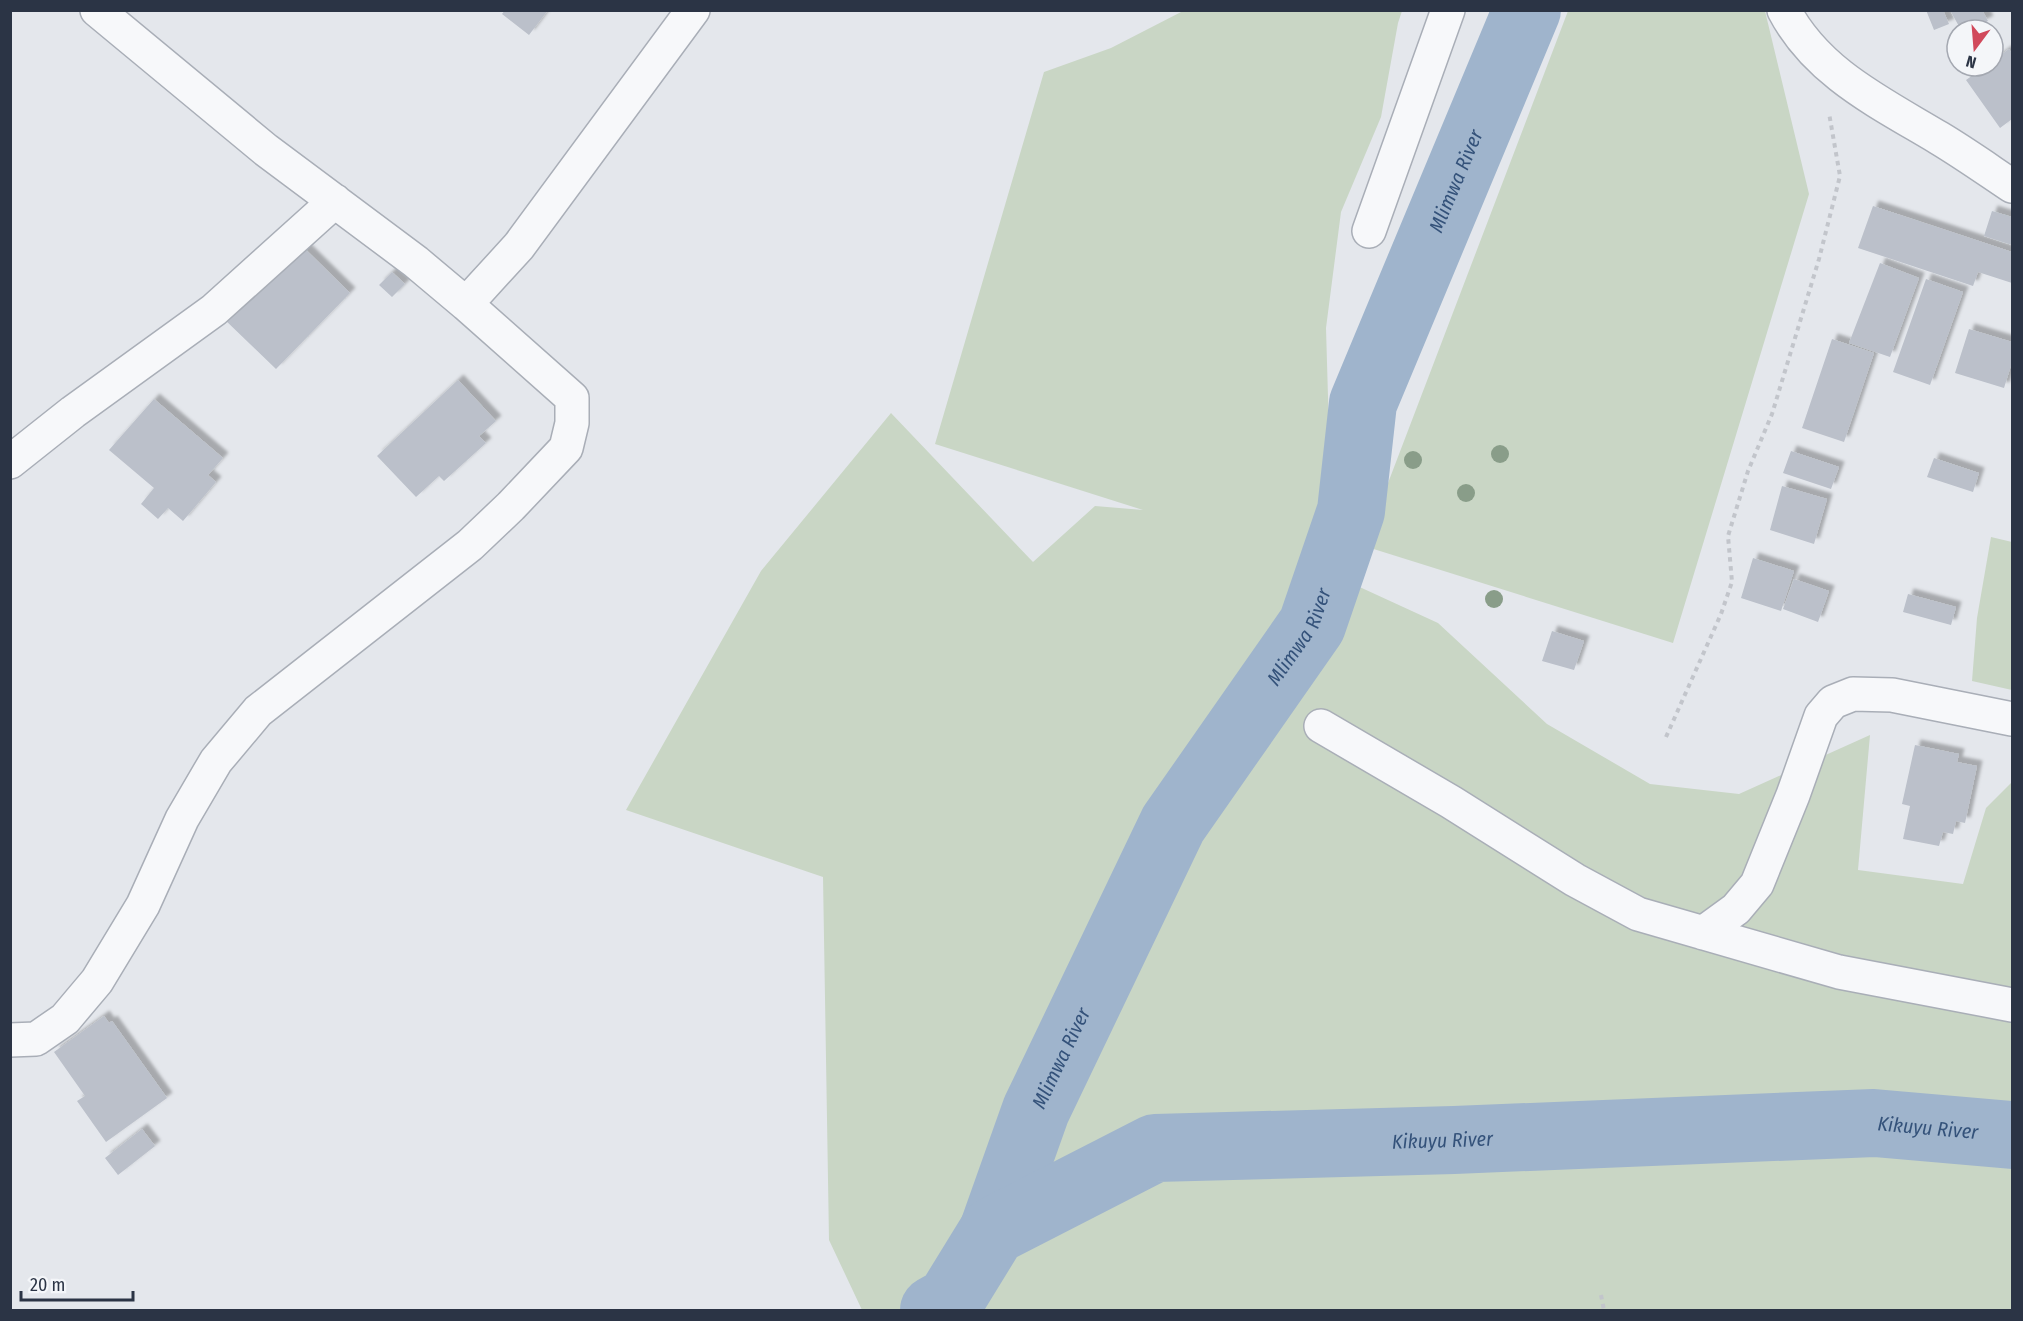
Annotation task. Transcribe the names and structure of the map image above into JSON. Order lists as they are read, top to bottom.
{
  "water": ["Mlimwa River", "Kikuyu River"],
  "scale_bar": "20 m",
  "north": "bottom"
}
